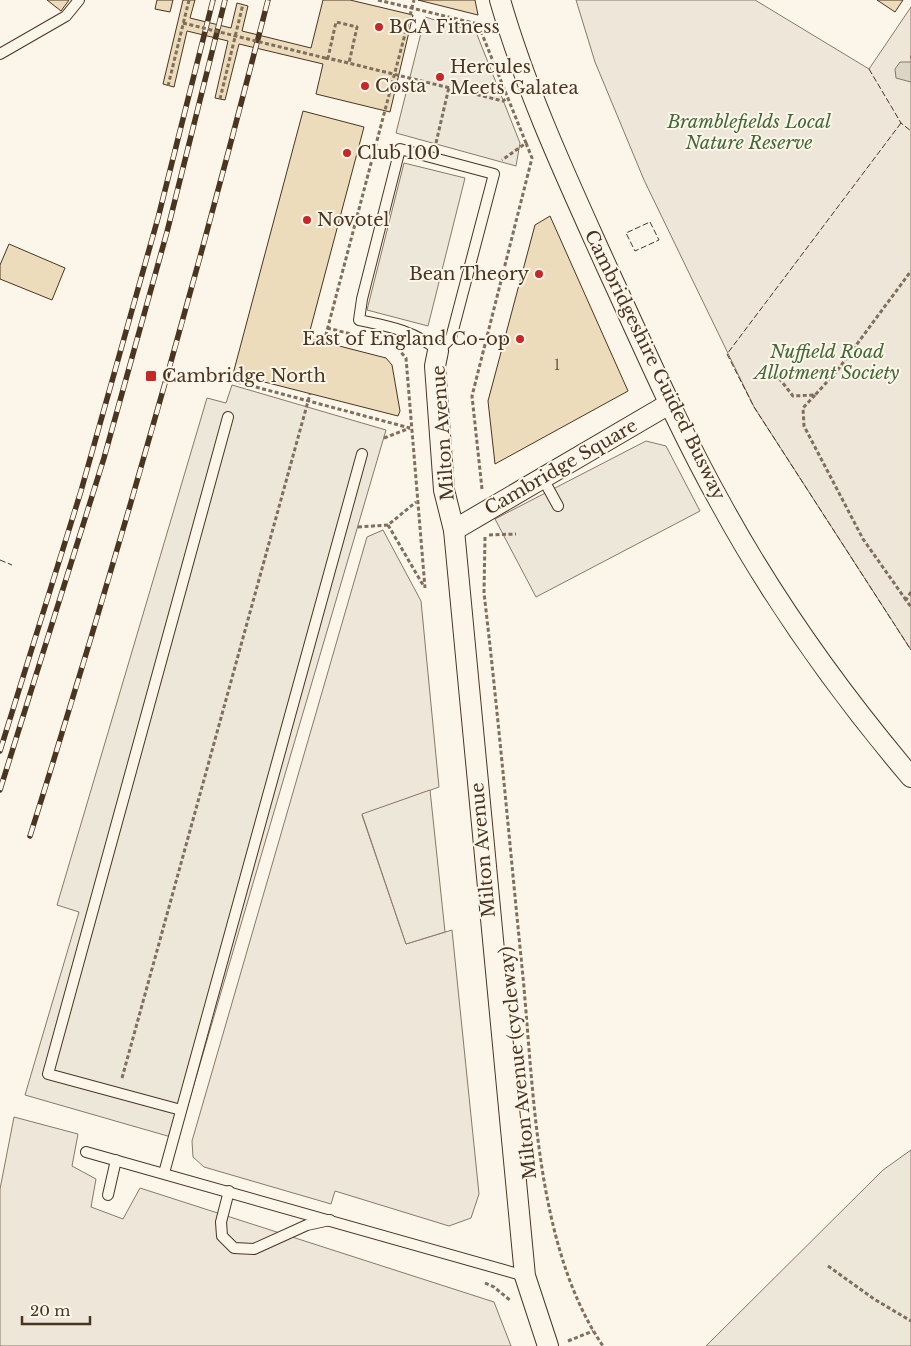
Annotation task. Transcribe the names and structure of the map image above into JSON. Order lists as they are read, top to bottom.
{
  "streets": {
    "street": ["Cambridgeshire Guided Busway", "Milton Avenue", "Cambridge Square"],
    "path": ["Milton Avenue (cycleway)"]
  },
  "crossings": [
    ["Cambridgeshire Guided Busway", "Cambridge Square"],
    ["Milton Avenue", "Cambridge Square"]
  ],
  "parks": ["Bramblefields Local Nature Reserve", "Nuffield Road Allotment Society"],
  "places": {
    "other": [
      "BCA Fitness",
      "Hercules Meets Galatea",
      "Costa",
      "Club 100",
      "Novotel",
      "Bean Theory",
      "East of England Co-op"
    ],
    "transit": ["Cambridge North"]
  },
  "house_numbers": ["1"],
  "scale_bar": "20 m"
}
